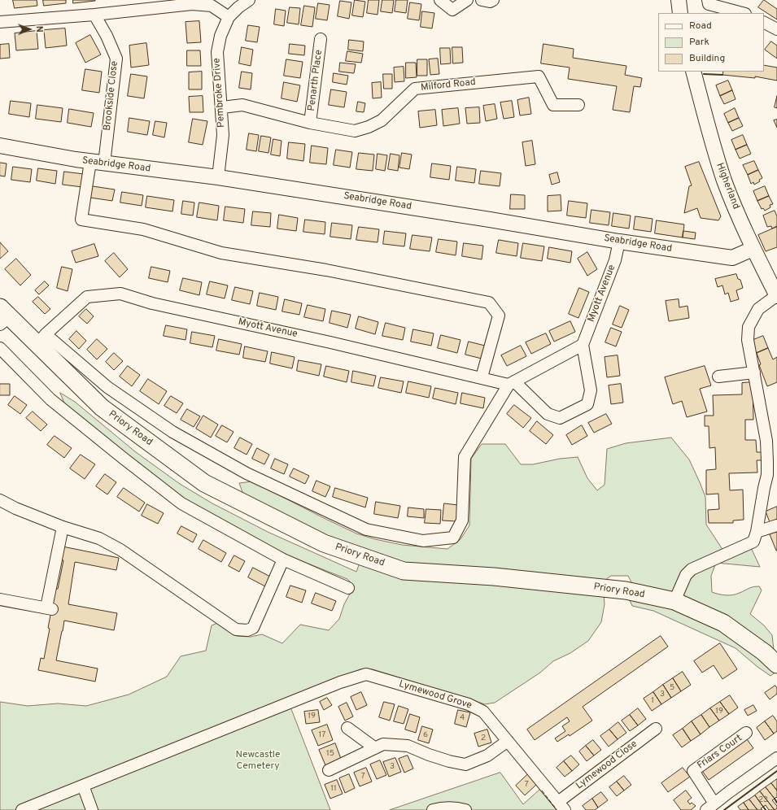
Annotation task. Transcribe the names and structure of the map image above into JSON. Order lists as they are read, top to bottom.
{
  "streets": {
    "highway": ["Priory Road"],
    "main road": ["Seabridge Road", "Higherland"],
    "street": [
      "Penarth Place",
      "Milford Road",
      "Pembroke Drive",
      "Brookside Close",
      "Myott Avenue",
      "Lymewood Grove",
      "Friars Court",
      "Lymewood Close"
    ]
  },
  "crossings": [
    ["Penarth Place", "Milford Road"],
    ["Milford Road", "Pembroke Drive"],
    ["Pembroke Drive", "Seabridge Road"],
    ["Brookside Close", "Seabridge Road"],
    ["Brookside Close", "Myott Avenue"],
    ["Seabridge Road", "Higherland"],
    ["Seabridge Road", "Myott Avenue"],
    ["Myott Avenue", "Priory Road"],
    ["Lymewood Grove", "Lymewood Close"]
  ],
  "parks": ["Newcastle Cemetery"],
  "house_numbers": [
    "5",
    "3",
    "1",
    "19",
    "19",
    "4",
    "17",
    "6",
    "2",
    "15",
    "3",
    "7",
    "7",
    "11",
    "23"
  ],
  "legend": ["Road", "Park", "Building"],
  "north": "right"
}
